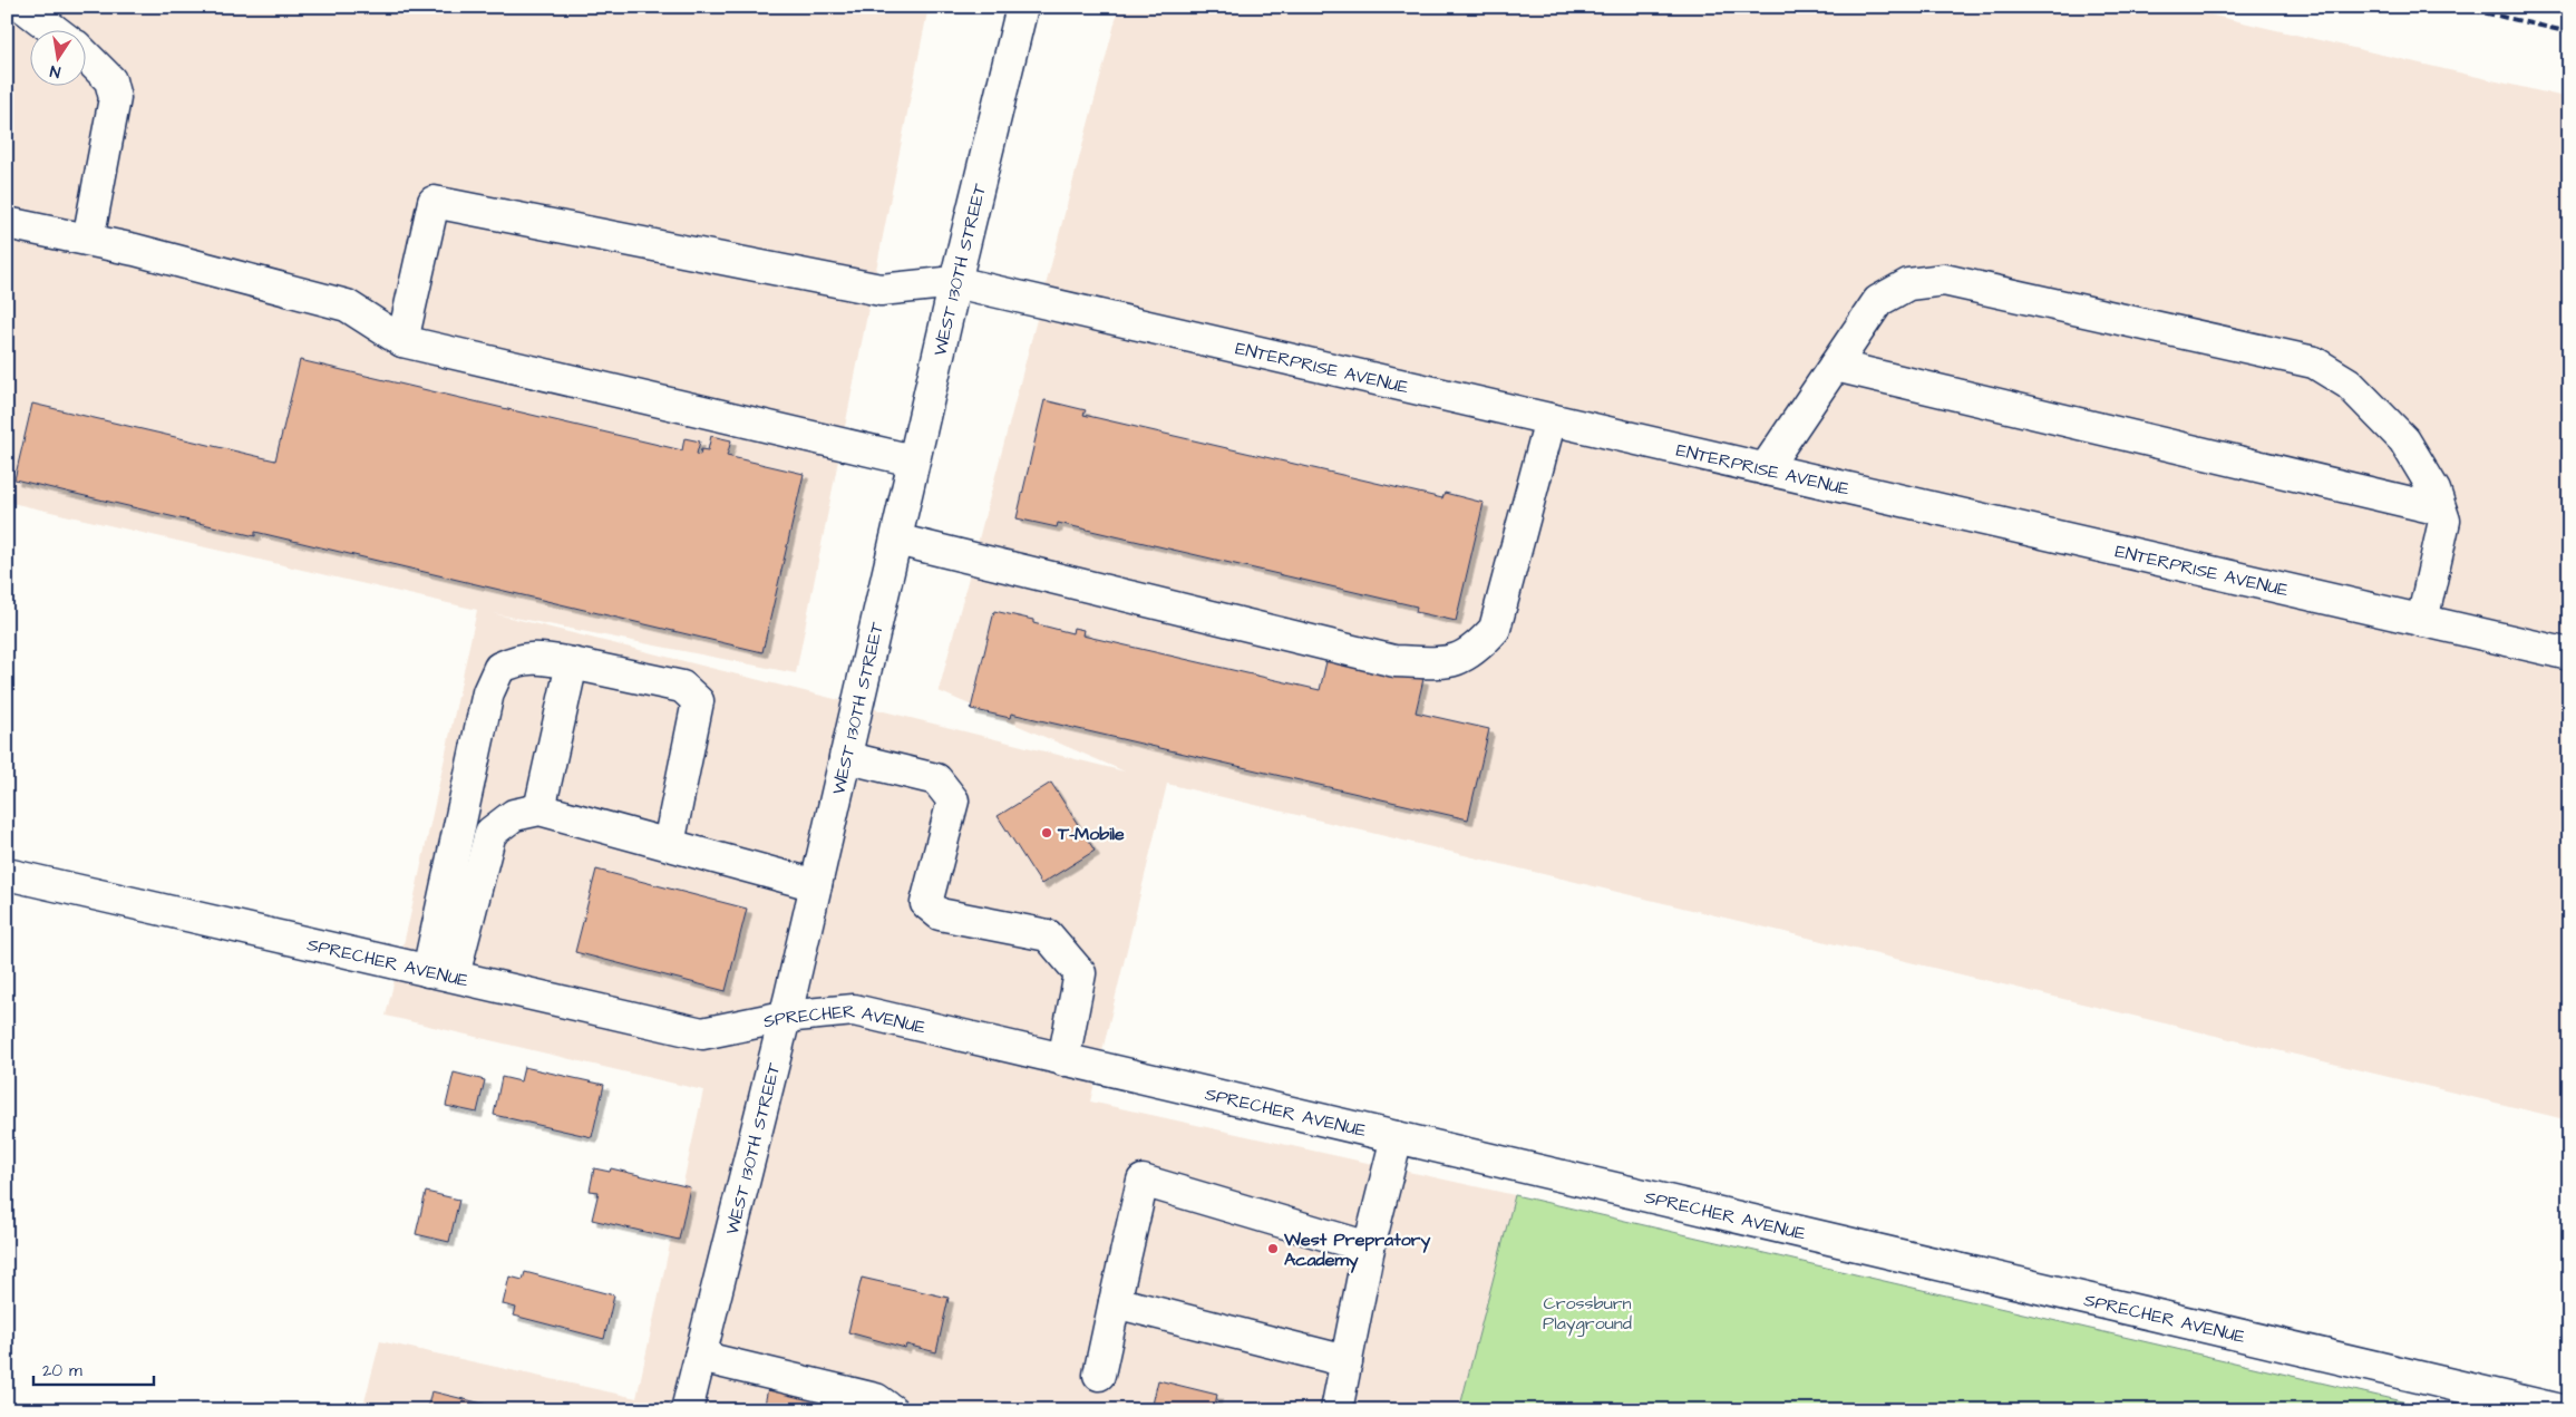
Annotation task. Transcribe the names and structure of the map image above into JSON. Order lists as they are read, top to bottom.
{
  "streets": {
    "street": ["WEST 130TH STREET", "ENTERPRISE AVENUE", "SPRECHER AVENUE"]
  },
  "crossings": [
    ["WEST 130TH STREET", "ENTERPRISE AVENUE"],
    ["WEST 130TH STREET", "SPRECHER AVENUE"]
  ],
  "parks": ["Crossburn Playground"],
  "places": ["T-Mobile", "West Prepratory Academy"],
  "scale_bar": "20 m",
  "north": "bottom"
}
